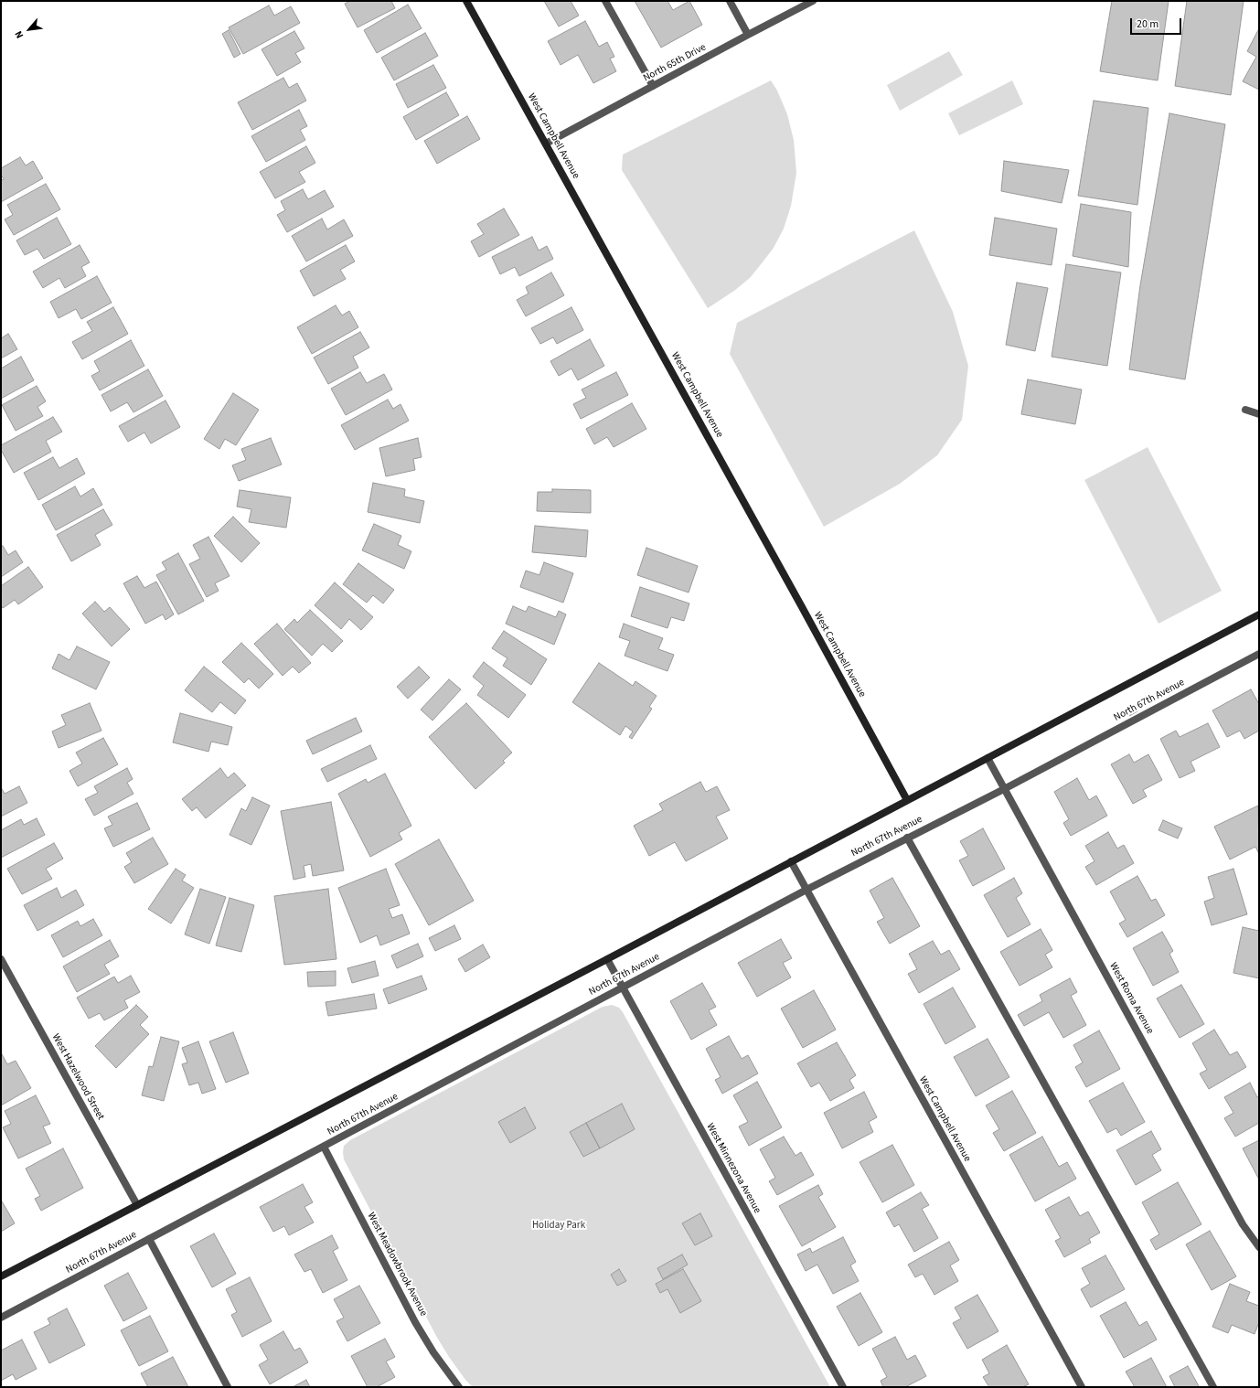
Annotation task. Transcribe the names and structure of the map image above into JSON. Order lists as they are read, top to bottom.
{
  "streets": {
    "main road": ["West Campbell Avenue"],
    "street": [
      "North 65th Drive",
      "North 67th Avenue",
      "West Roma Avenue",
      "West Hazelwood Street",
      "West Minnezona Avenue",
      "West Meadowbrook Avenue"
    ]
  },
  "crossings": [
    ["North 65th Drive", "West Campbell Avenue"],
    ["West Campbell Avenue", "North 67th Avenue"],
    ["North 67th Avenue", "West Roma Avenue"],
    ["North 67th Avenue", "West Minnezona Avenue"],
    ["North 67th Avenue", "West Meadowbrook Avenue"]
  ],
  "parks": ["Holiday Park"],
  "scale_bar": "20 m",
  "north": "bottom left"
}
